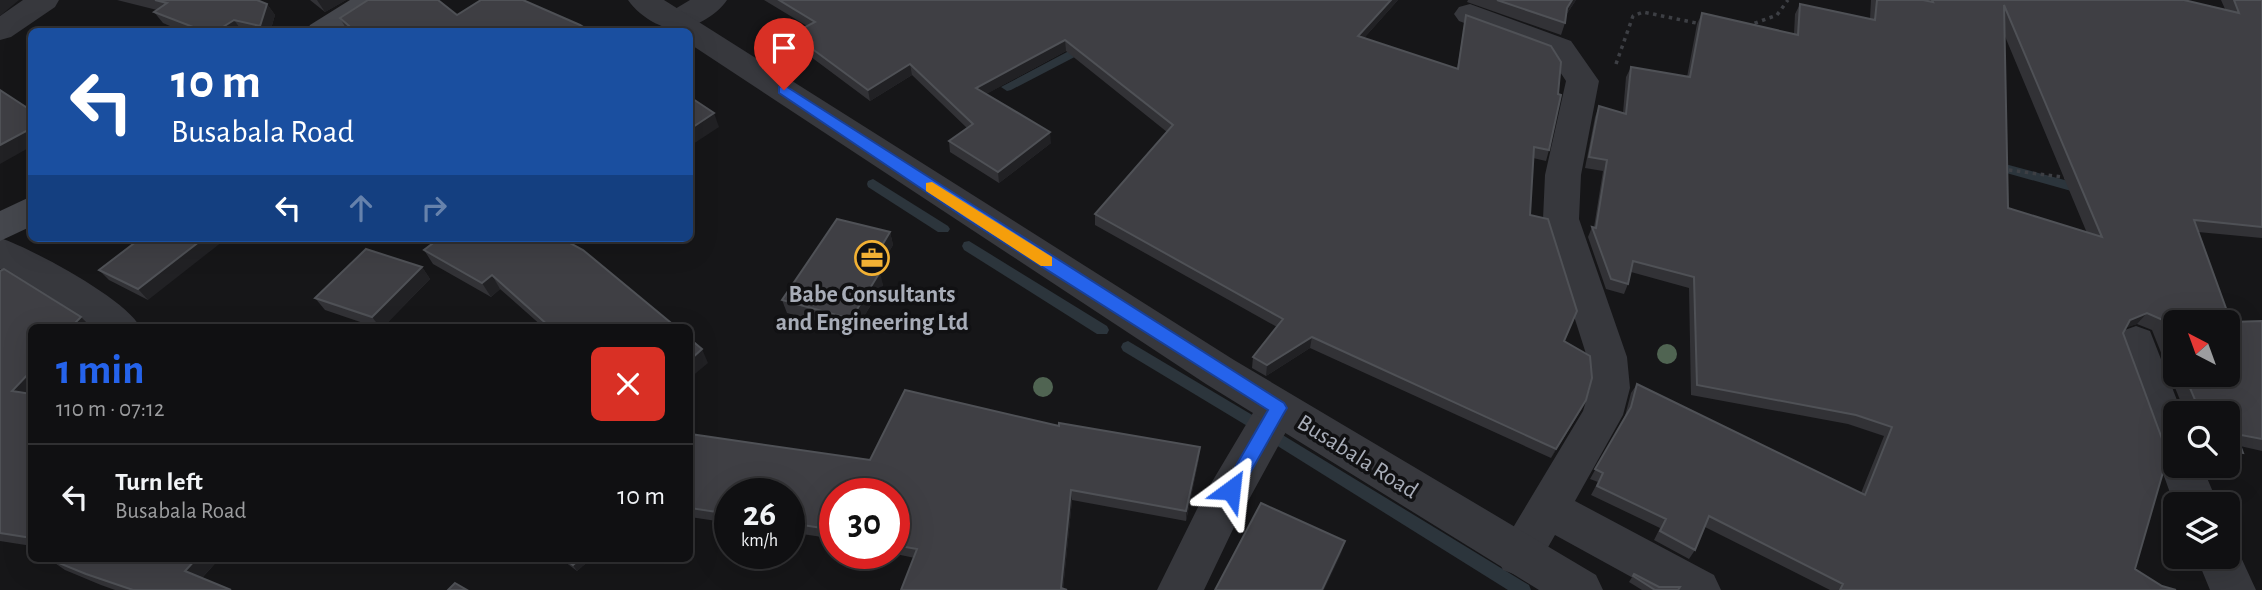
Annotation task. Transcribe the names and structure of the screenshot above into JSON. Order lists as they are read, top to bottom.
{
  "streets": {
    "street": ["Busabala Road"]
  },
  "places": {
    "office": ["Babe Consultants and Engineering Ltd"]
  },
  "north": "top left",
  "page": {
    "turn": ["10 m", "Busabala Road"],
    "heading": ["1 min", "110 m · 07:12"],
    "list": [
      {
        "name": "Turn left",
        "note": "Busabala Road",
        "value": "10 m"
      }
    ],
    "speed": "26 km/h",
    "limit": "30"
  }
}
